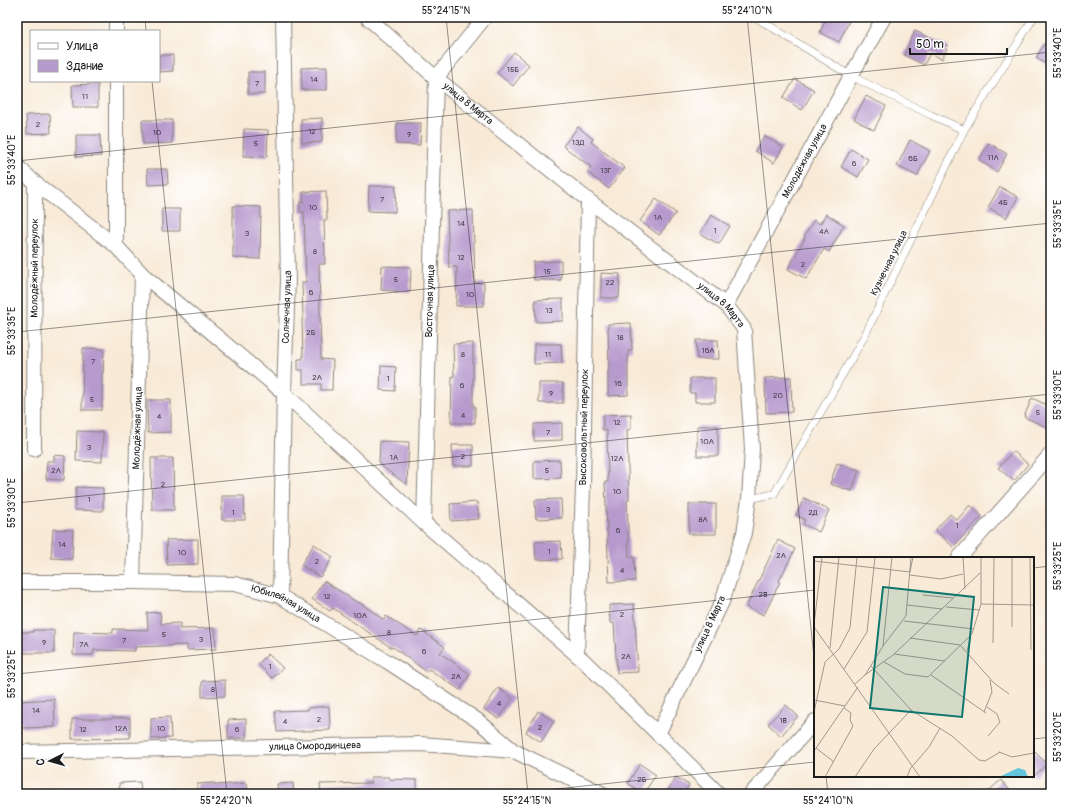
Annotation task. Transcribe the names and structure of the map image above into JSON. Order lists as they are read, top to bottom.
{
  "streets": {
    "street": [
      "улица 8 Марта",
      "Молодёжная улица",
      "Молодёжный переулок",
      "Восточная улица",
      "Солнечная улица",
      "Высоковольтный переулок",
      "Юбилейная улица",
      "улица Смородинцева"
    ],
    "lane": ["Кузнечная улица"]
  },
  "crossings": [
    ["улица 8 Марта", "Молодёжная улица"],
    ["улица 8 Марта", "Кузнечная улица"],
    ["улица 8 Марта", "Восточная улица"],
    ["улица 8 Марта", "Высоковольтный переулок"],
    ["Молодёжная улица", "Юбилейная улица"],
    ["Солнечная улица", "Юбилейная улица"],
    ["Юбилейная улица", "улица Смородинцева"]
  ],
  "house_numbers": [
    "15Б",
    "14",
    "7",
    "11",
    "2",
    "12",
    "10",
    "9",
    "13Д",
    "5",
    "11А",
    "6Б",
    "6",
    "13Г",
    "7",
    "4Б",
    "10",
    "1А",
    "14",
    "1",
    "4А",
    "3",
    "8",
    "12",
    "2",
    "15",
    "5",
    "22",
    "6",
    "10",
    "13",
    "2Б",
    "18",
    "16А",
    "8",
    "11",
    "7",
    "2А",
    "1",
    "16",
    "6",
    "9",
    "20",
    "5",
    "5",
    "4",
    "4",
    "12",
    "7",
    "10А",
    "3",
    "2",
    "1А",
    "12А",
    "2А",
    "5",
    "2",
    "10",
    "1",
    "3",
    "1",
    "2Д",
    "8А",
    "1",
    "6",
    "14",
    "1",
    "10",
    "2А",
    "2",
    "4",
    "2В",
    "12",
    "2",
    "10А",
    "8",
    "5",
    "3",
    "7",
    "9",
    "7А",
    "6",
    "2А",
    "1",
    "2А",
    "8",
    "4",
    "14",
    "2",
    "1В",
    "4",
    "2",
    "12А",
    "10",
    "12",
    "6",
    "2Б"
  ],
  "legend": ["Улица", "Здание"],
  "scale_bar": "50 m",
  "north": "left",
  "coordinates": [
    "55°24'15\"N",
    "55°24'10\"N",
    "55°33'40\"E",
    "55°33'35\"E",
    "55°33'30\"E",
    "55°33'25\"E",
    "55°33'20\"E",
    "55°24'20\"N"
  ]
}
